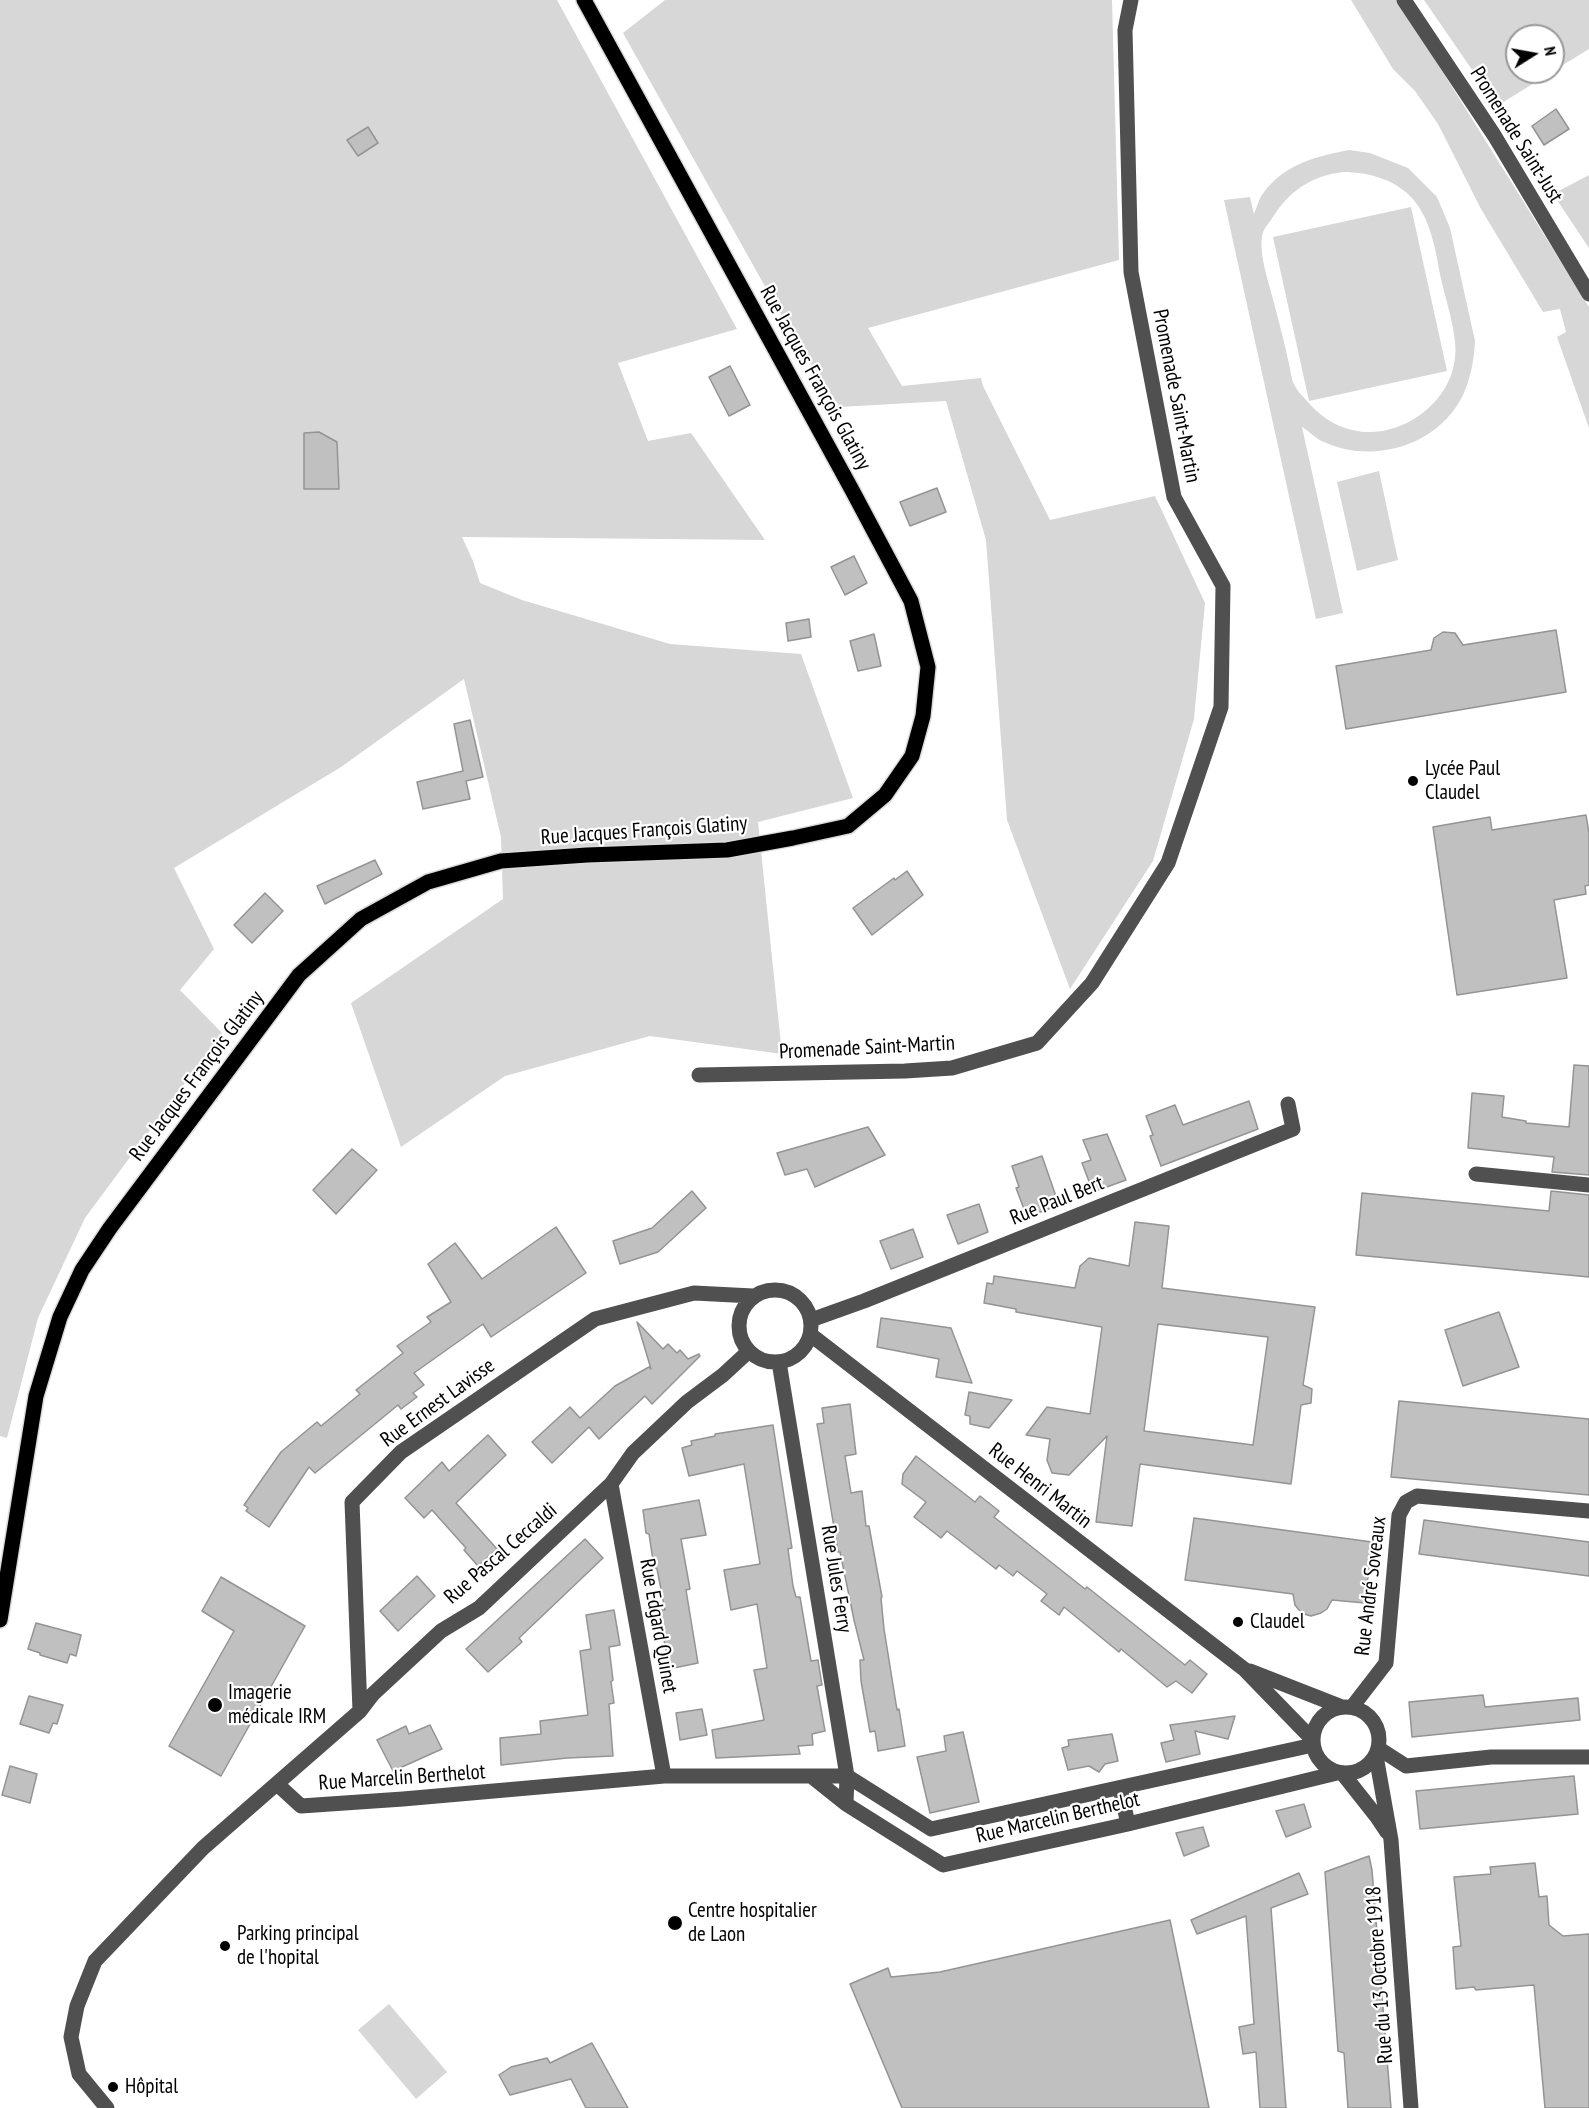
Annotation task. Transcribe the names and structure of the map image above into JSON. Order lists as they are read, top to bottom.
{
  "streets": {
    "main road": ["Rue Jacques François Glatiny"],
    "street": [
      "Promenade Saint-Just",
      "Promenade Saint-Martin",
      "Rue Paul Bert",
      "Rue Ernest Lavisse",
      "Rue Henri Martin",
      "Rue Pascal Ceccaldi",
      "Rue Jules Ferry",
      "Rue André Soveaux",
      "Rue Edgard Quinet",
      "Rue Marcelin Berthelot",
      "Rue du 13 Octobre 1918"
    ]
  },
  "crossings": [
    ["Rue Paul Bert", "Rue Ernest Lavisse"],
    ["Rue Paul Bert", "Rue Henri Martin"],
    ["Rue Paul Bert", "Rue Pascal Ceccaldi"],
    ["Rue Paul Bert", "Rue Jules Ferry"],
    ["Rue Ernest Lavisse", "Rue Henri Martin"],
    ["Rue Ernest Lavisse", "Rue Pascal Ceccaldi"],
    ["Rue Ernest Lavisse", "Rue Jules Ferry"],
    ["Rue Henri Martin", "Rue Pascal Ceccaldi"],
    ["Rue Henri Martin", "Rue Jules Ferry"],
    ["Rue Henri Martin", "Rue André Soveaux"],
    ["Rue Henri Martin", "Rue Marcelin Berthelot"],
    ["Rue Henri Martin", "Rue du 13 Octobre 1918"],
    ["Rue Pascal Ceccaldi", "Rue Jules Ferry"],
    ["Rue Pascal Ceccaldi", "Rue Edgard Quinet"],
    ["Rue Pascal Ceccaldi", "Rue Marcelin Berthelot"],
    ["Rue Jules Ferry", "Rue Marcelin Berthelot"],
    ["Rue André Soveaux", "Rue Marcelin Berthelot"],
    ["Rue André Soveaux", "Rue du 13 Octobre 1918"],
    ["Rue Edgard Quinet", "Rue Marcelin Berthelot"],
    ["Rue Marcelin Berthelot", "Rue du 13 Octobre 1918"]
  ],
  "places": [
    "Lycée Paul Claudel",
    "Claudel",
    "Imagerie médicale IRM",
    "Centre hospitalier de Laon",
    "Parking principal de l'hopital",
    "Hôpital"
  ],
  "north": "right"
}
